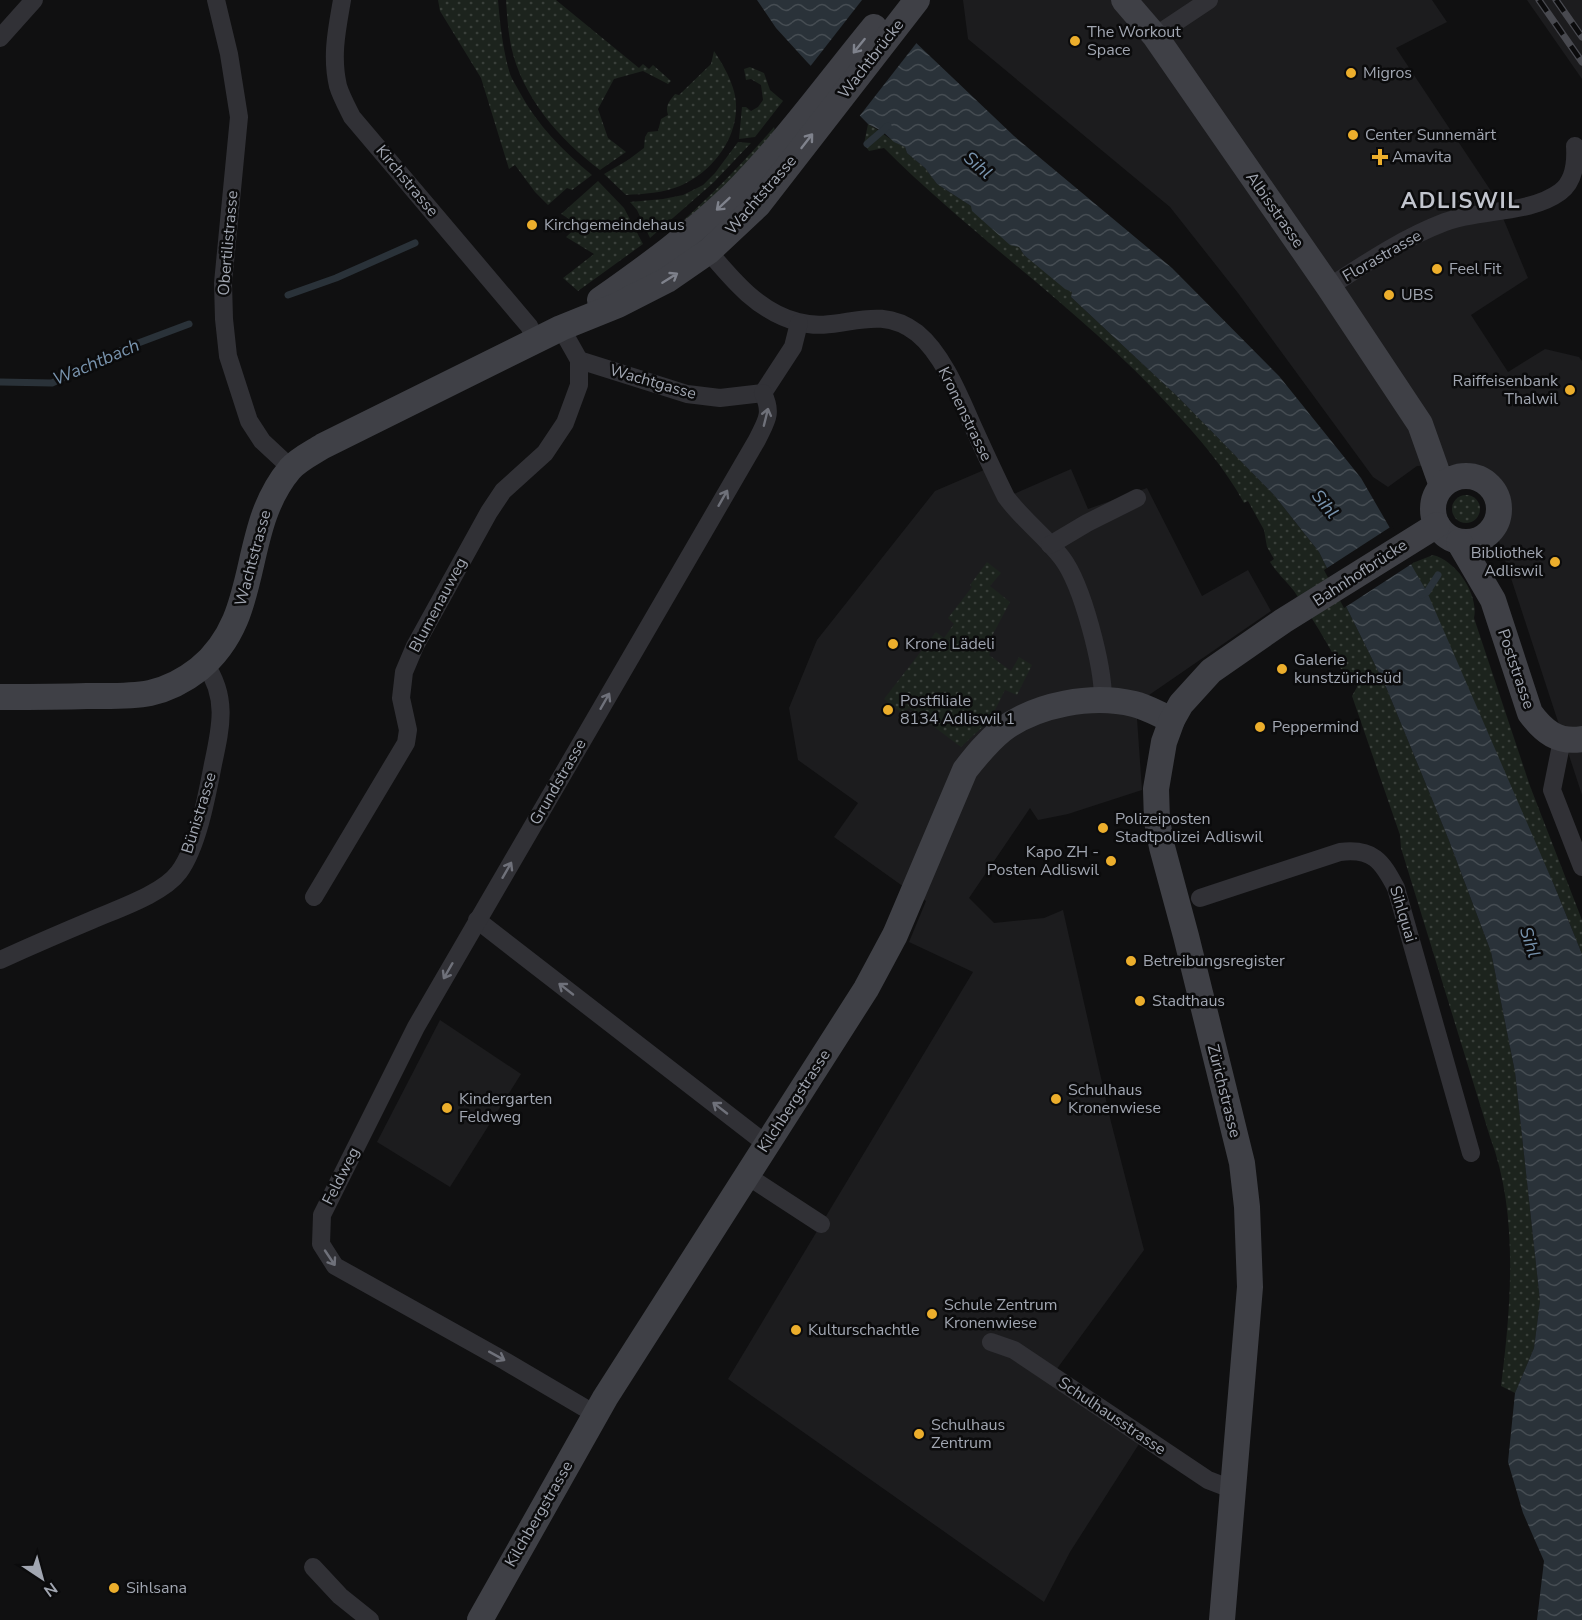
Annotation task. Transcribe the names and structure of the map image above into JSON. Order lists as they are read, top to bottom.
{
  "streets": {
    "main road": [
      "Wachtbrücke",
      "Wachtstrasse",
      "Albisstrasse",
      "Bahnhofbrücke",
      "Poststrasse",
      "Zürichstrasse",
      "Kilchbergstrasse"
    ],
    "street": [
      "Kirchstrasse",
      "Obertilistrasse",
      "Florastrasse",
      "Wachtgasse",
      "Kronenstrasse",
      "Blumenauweg",
      "Grundstrasse",
      "Bünistrasse",
      "Sihlquai",
      "Feldweg",
      "Schulhausstrasse"
    ]
  },
  "crossings": [
    ["Wachtbrücke", "Wachtstrasse"],
    ["Kirchstrasse", "Wachtstrasse"],
    ["Wachtstrasse", "Obertilistrasse"],
    ["Wachtstrasse", "Kronenstrasse"],
    ["Wachtstrasse", "Bünistrasse"],
    ["Albisstrasse", "Florastrasse"],
    ["Albisstrasse", "Bahnhofbrücke"],
    ["Albisstrasse", "Poststrasse"],
    ["Wachtgasse", "Blumenauweg"],
    ["Wachtgasse", "Grundstrasse"],
    ["Kronenstrasse", "Kilchbergstrasse"],
    ["Bahnhofbrücke", "Poststrasse"],
    ["Bahnhofbrücke", "Zürichstrasse"],
    ["Grundstrasse", "Feldweg"],
    ["Zürichstrasse", "Kilchbergstrasse"],
    ["Zürichstrasse", "Schulhausstrasse"],
    ["Kilchbergstrasse", "Feldweg"]
  ],
  "one_way": ["Grundstrasse"],
  "districts": ["ADLISWIL"],
  "water": ["Sihl", "Wachtbach"],
  "places": {
    "other": [
      "The Workout Space",
      "Migros",
      "Center Sunnemärt",
      "Kirchgemeindehaus",
      "Feel Fit",
      "UBS",
      "Raiffeisenbank Thalwil",
      "Bibliothek Adliswil",
      "Krone Lädeli",
      "Galerie kunstzürichsüd",
      "Postfiliale 8134 Adliswil 1",
      "Peppermind",
      "Polizeiposten Stadtpolizei Adliswil",
      "Kapo ZH - Posten Adliswil",
      "Betreibungsregister",
      "Stadthaus",
      "Schulhaus Kronenwiese",
      "Kindergarten Feldweg",
      "Schule Zentrum Kronenwiese",
      "Kulturschachtle",
      "Schulhaus Zentrum",
      "Sihlsana"
    ],
    "health": ["Amavita"]
  },
  "north": "bottom right"
}
